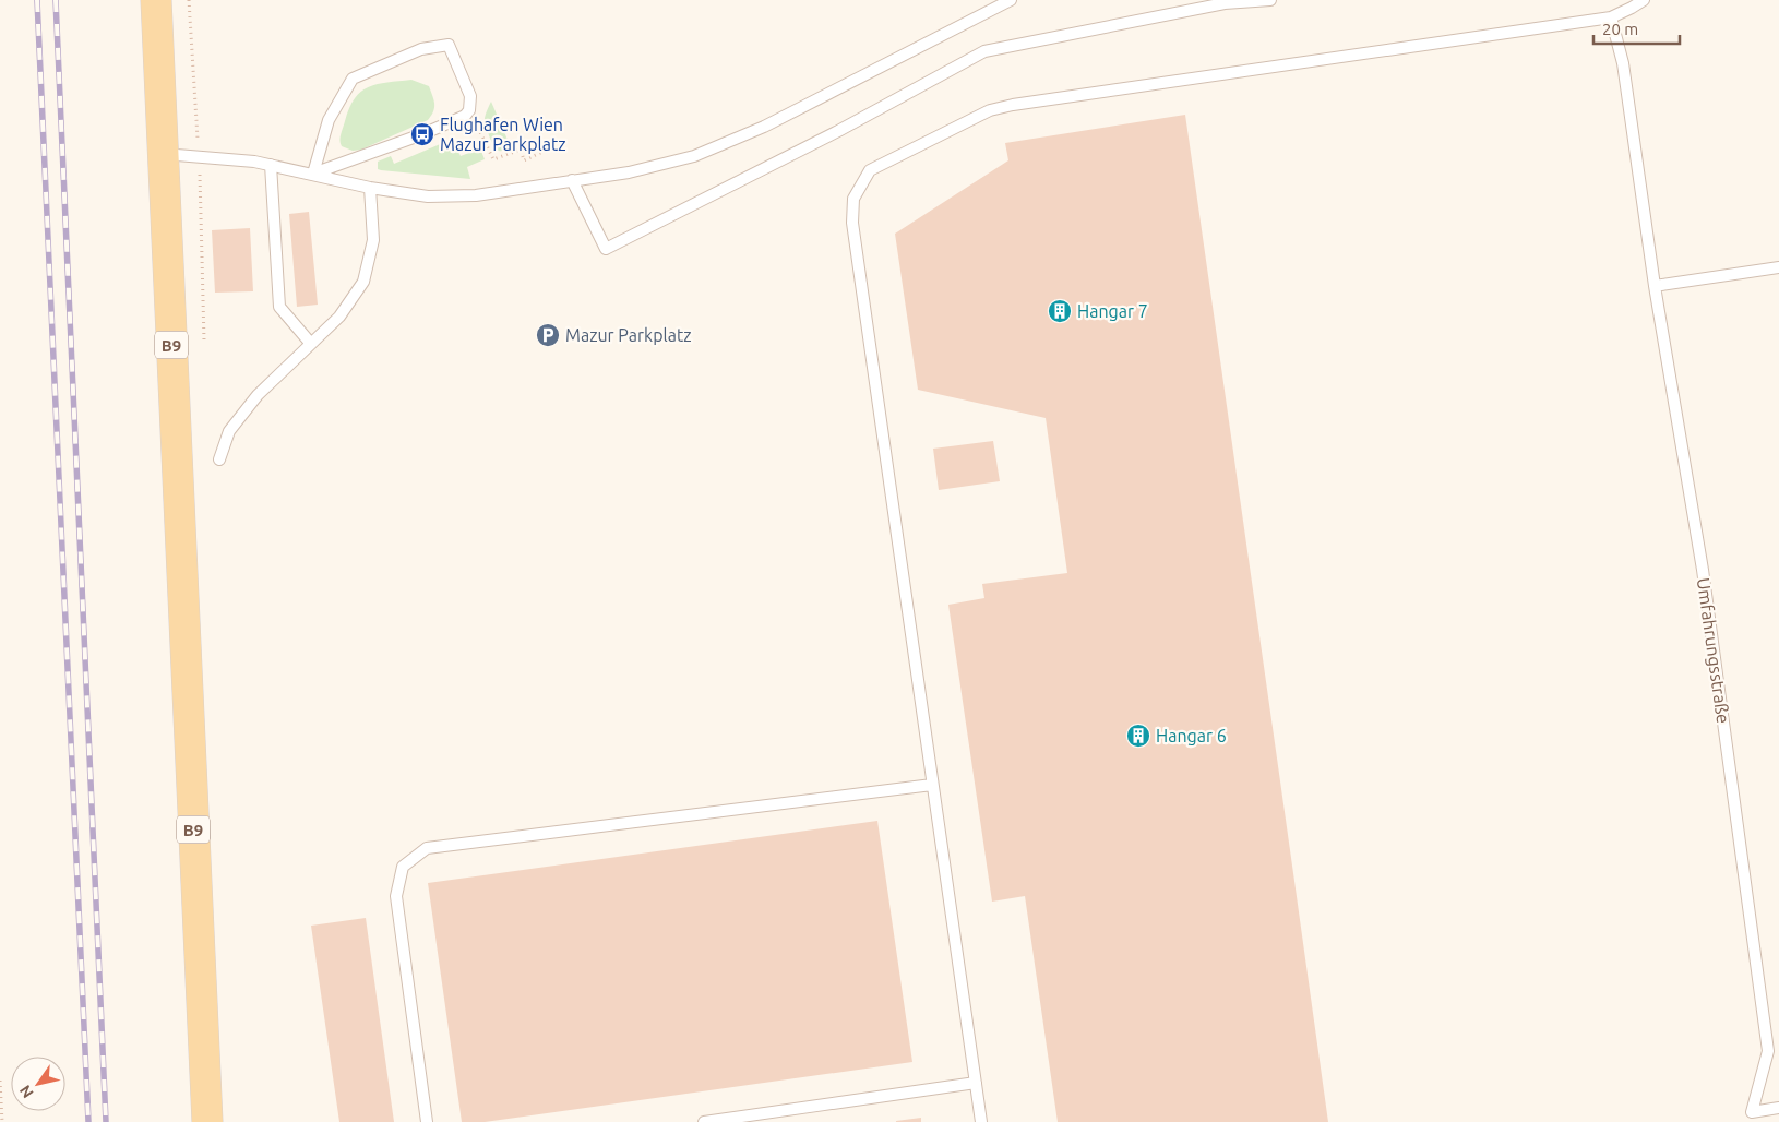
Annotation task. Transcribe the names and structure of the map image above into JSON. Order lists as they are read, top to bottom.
{
  "streets": {
    "main road": ["B9"],
    "lane": ["Umfahrungsstraße"]
  },
  "places": {
    "bus stop": ["Flughafen Wien Mazur Parkplatz"],
    "building": ["Hangar 7", "Hangar 6"],
    "parking": ["Mazur Parkplatz"]
  },
  "scale_bar": "20 m",
  "north": "bottom left"
}
